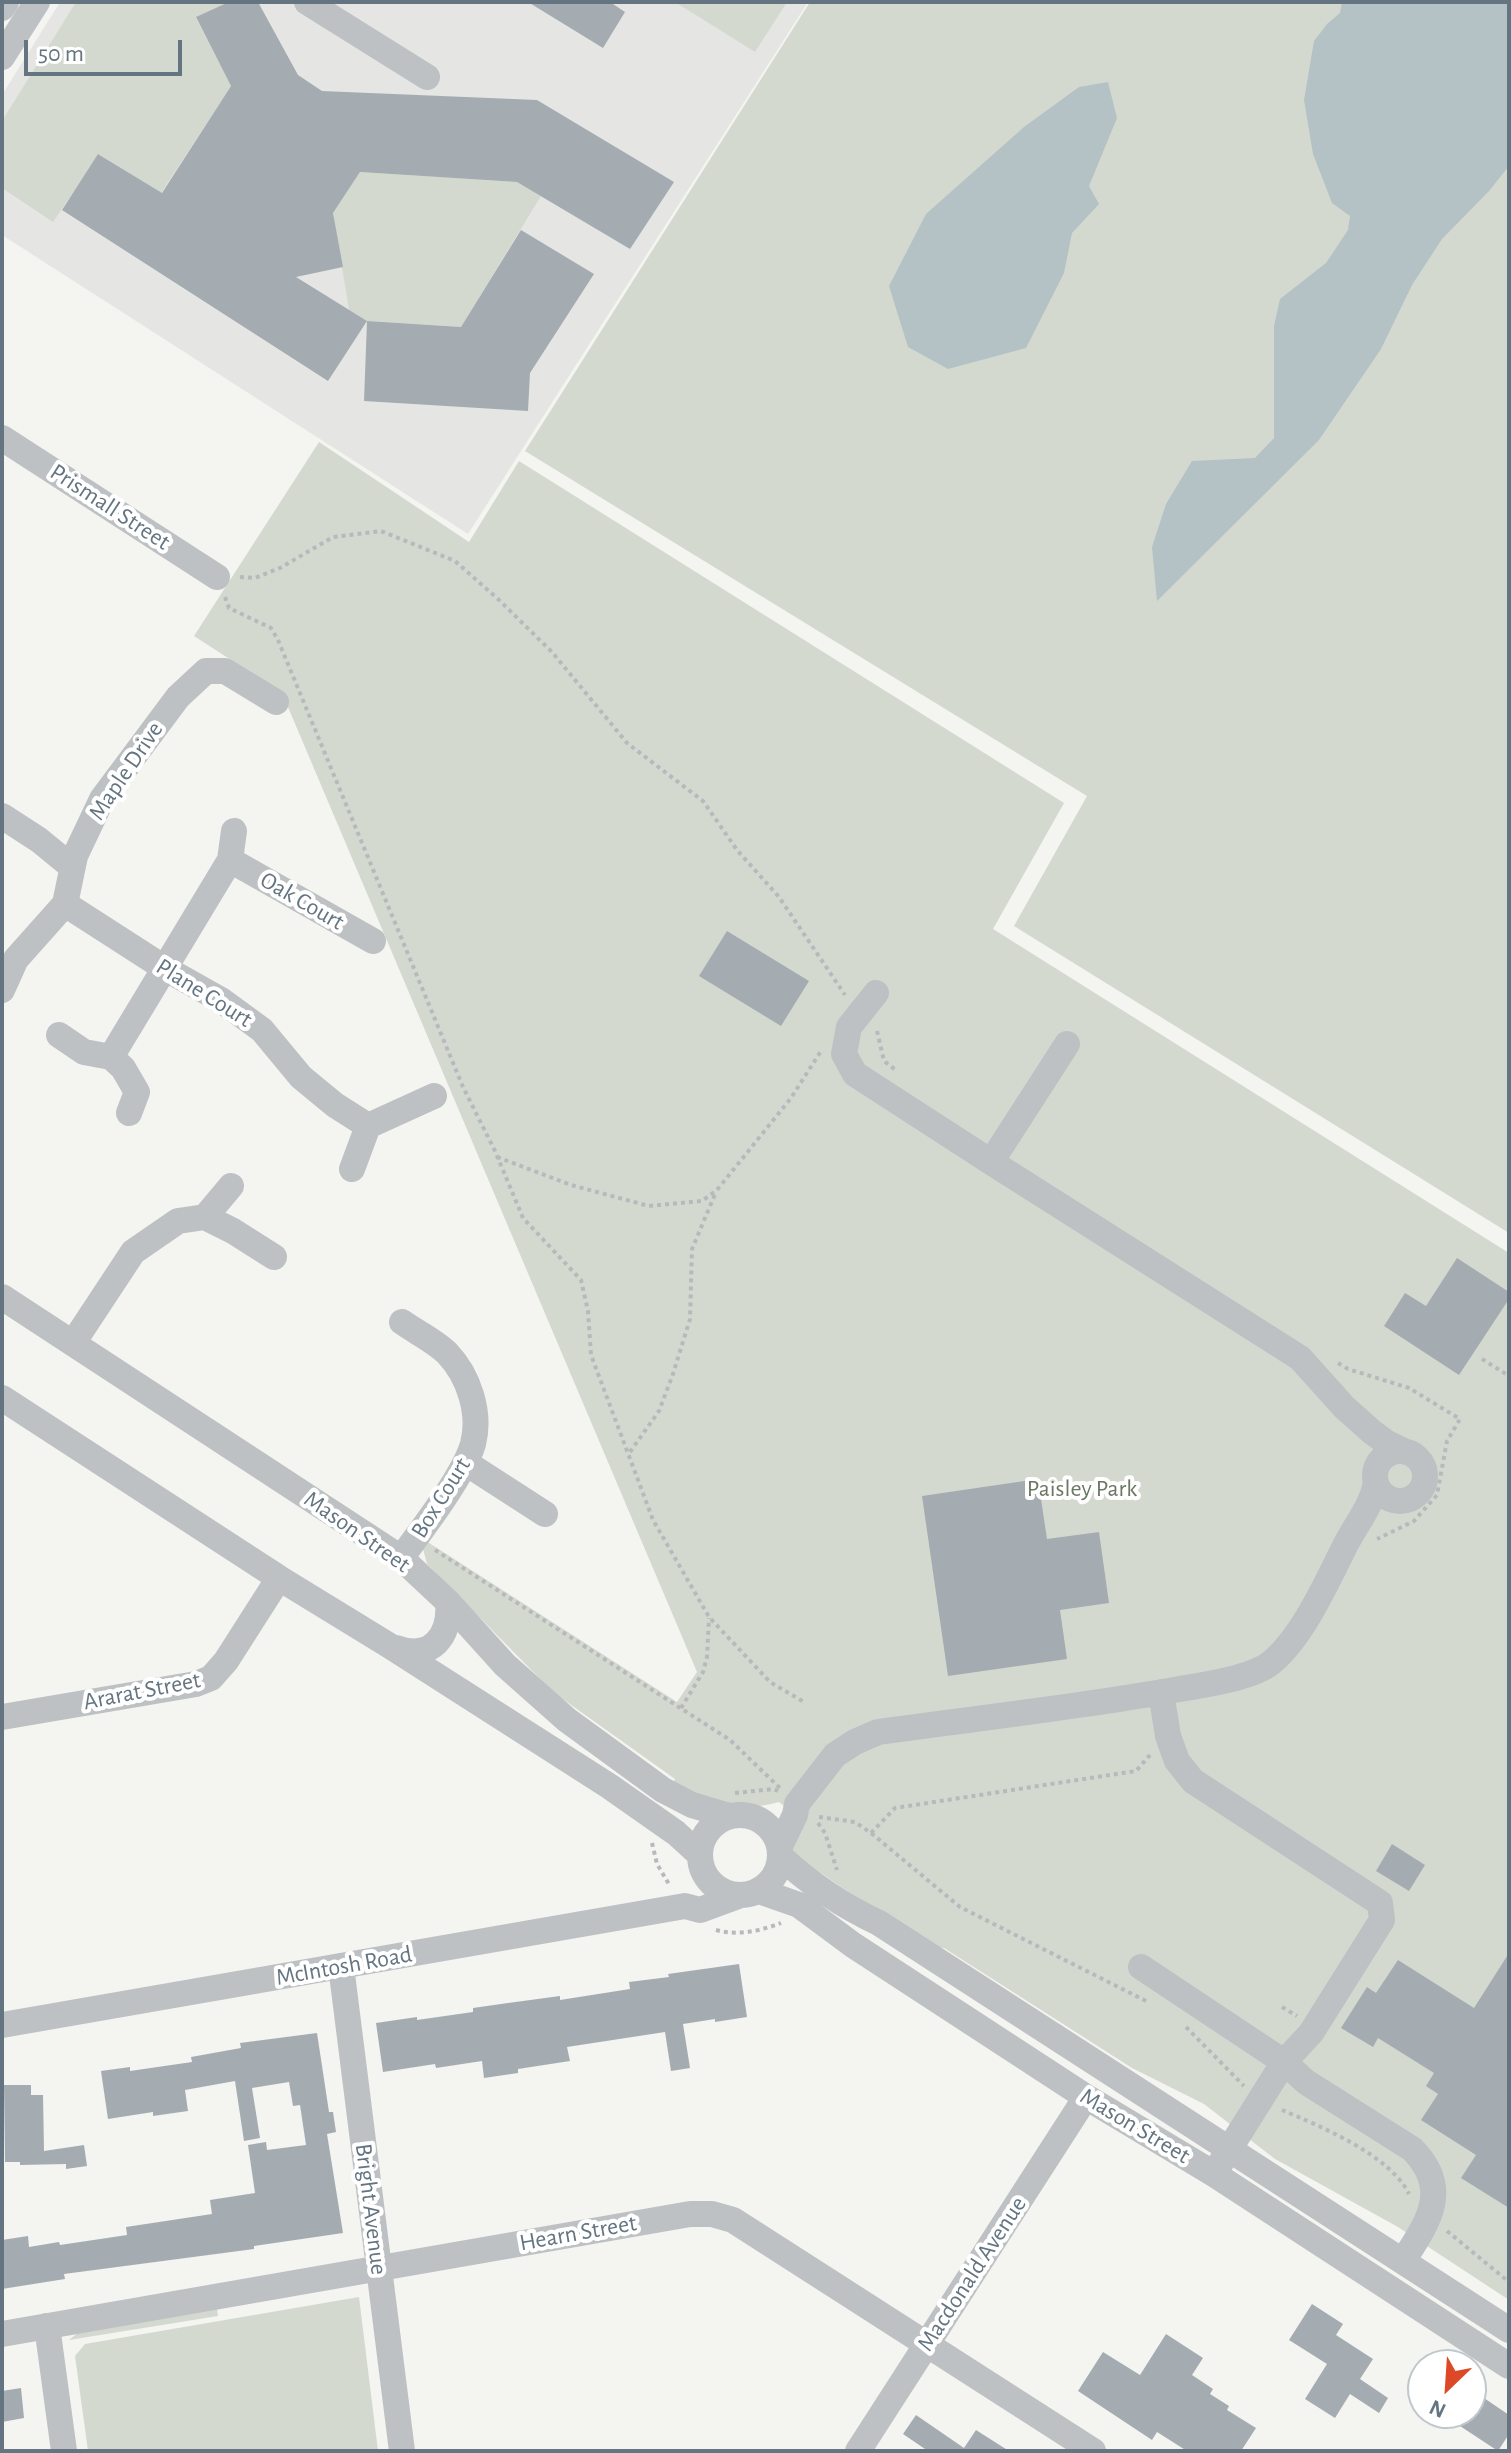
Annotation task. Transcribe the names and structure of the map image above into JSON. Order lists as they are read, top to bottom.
{
  "streets": {
    "street": [
      "Prismall Street",
      "Maple Drive",
      "Oak Court",
      "Plane Court",
      "Box Court",
      "Mason Street",
      "Ararat Street",
      "McIntosh Road",
      "Bright Avenue",
      "Hearn Street",
      "Macdonald Avenue"
    ]
  },
  "crossings": [
    ["Maple Drive", "Plane Court"],
    ["Box Court", "Mason Street"],
    ["Mason Street", "McIntosh Road"],
    ["Mason Street", "Macdonald Avenue"],
    ["McIntosh Road", "Bright Avenue"],
    ["Bright Avenue", "Hearn Street"],
    ["Hearn Street", "Macdonald Avenue"]
  ],
  "parks": ["Paisley Park"],
  "scale_bar": "50 m",
  "north": "bottom left"
}
